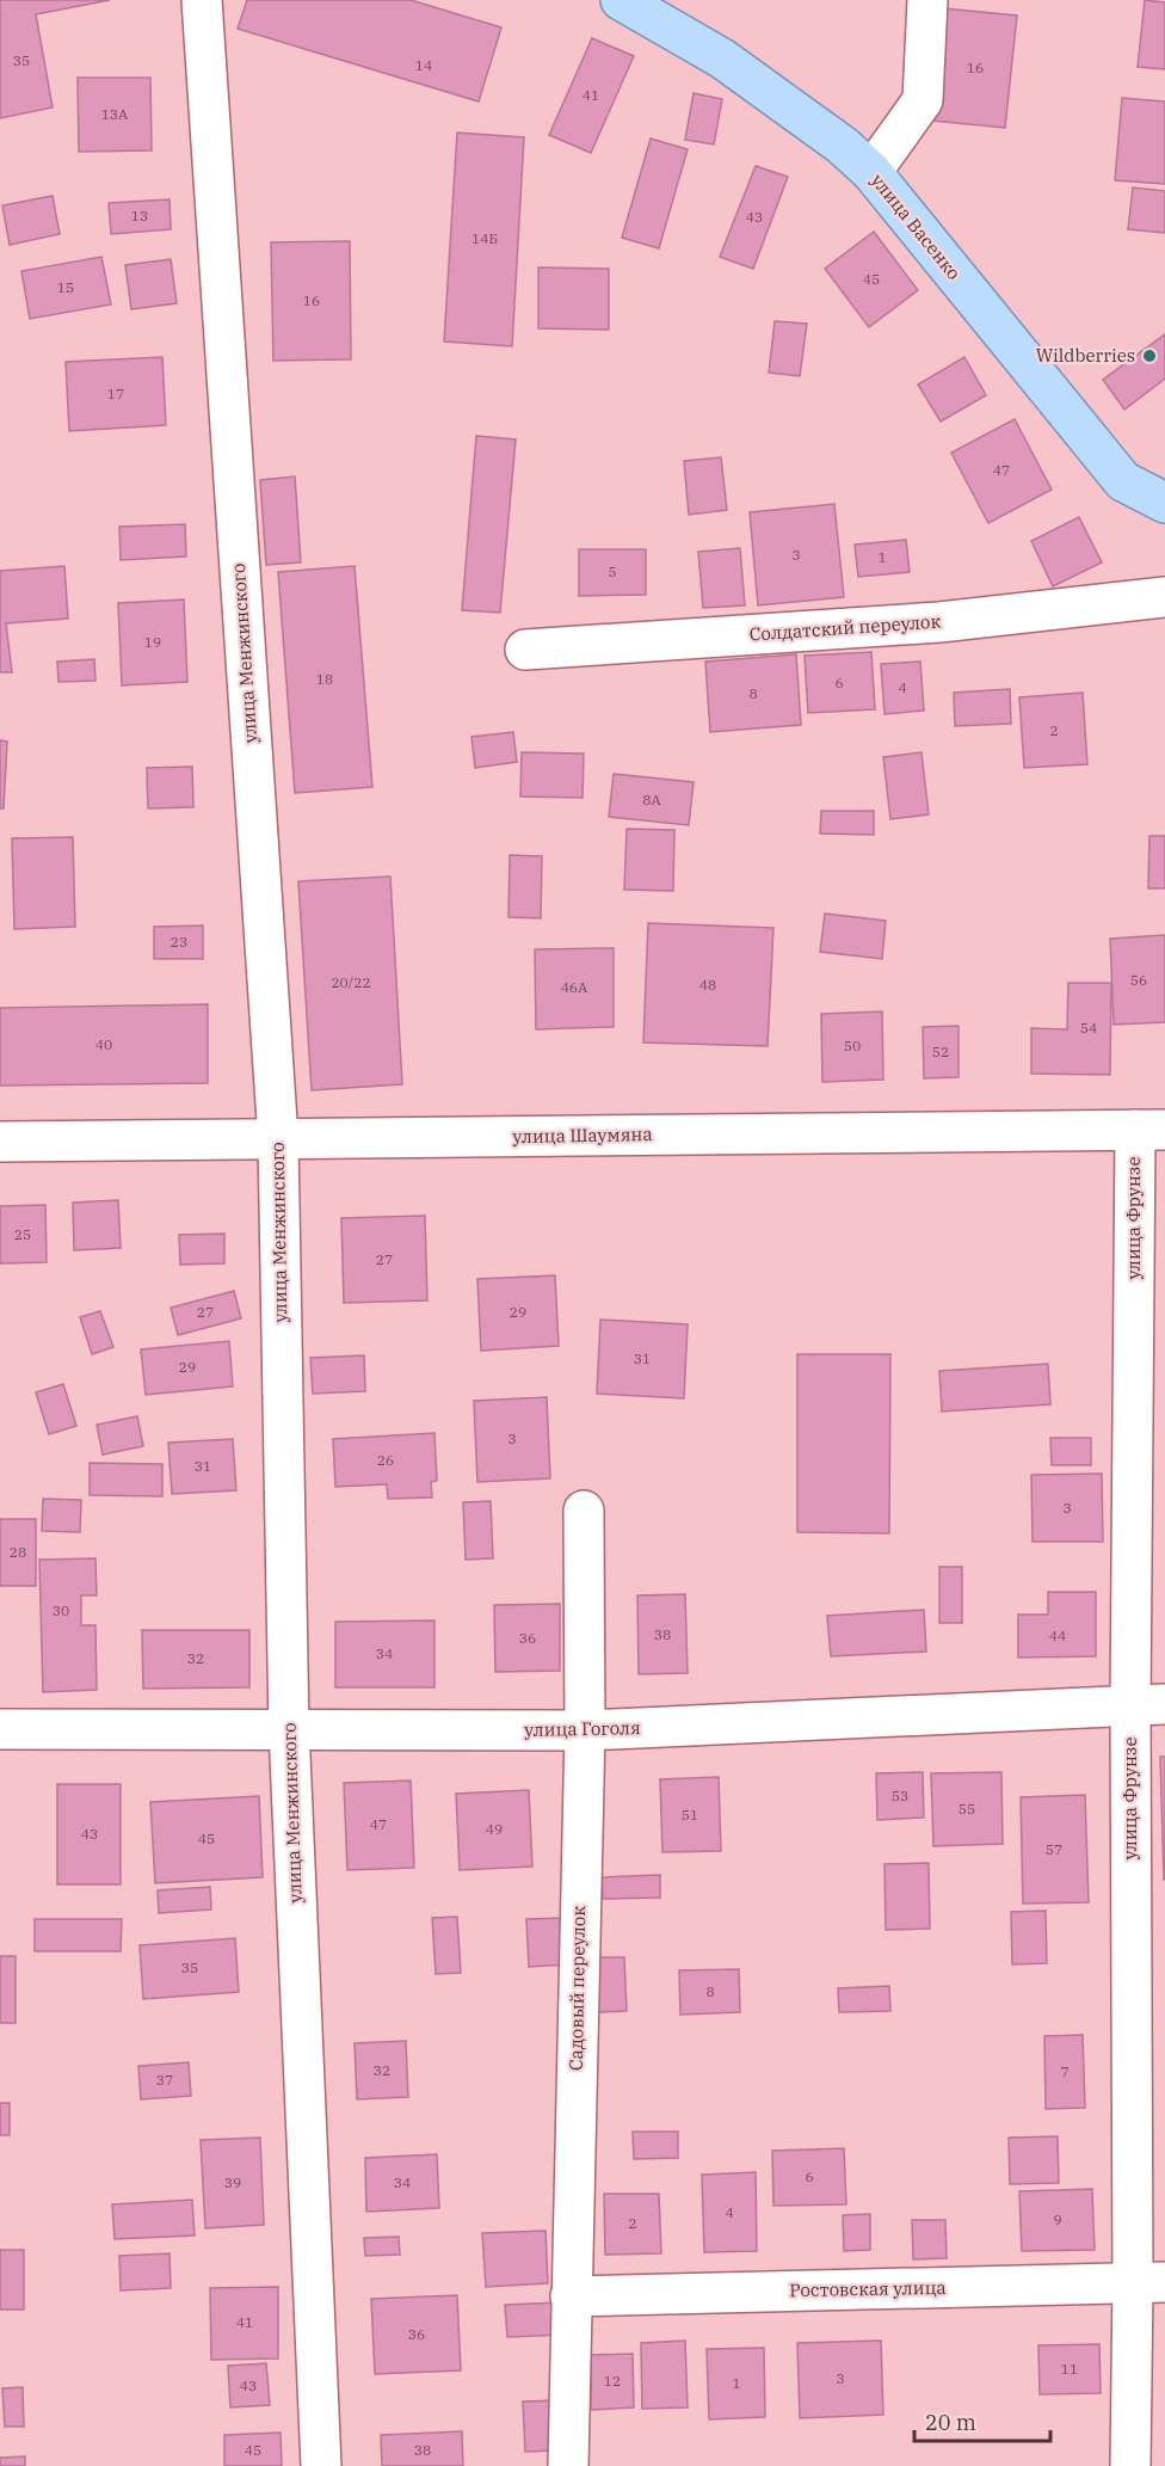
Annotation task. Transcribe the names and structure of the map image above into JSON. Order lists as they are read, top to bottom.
{
  "streets": {
    "main road": ["улица Васенко"],
    "street": [
      "Солдатский переулок",
      "улица Менжинского",
      "улица Шаумяна",
      "улица Фрунзе",
      "улица Гоголя",
      "Садовый переулок",
      "Ростовская улица"
    ]
  },
  "crossings": [
    ["улица Менжинского", "улица Шаумяна"],
    ["улица Менжинского", "улица Гоголя"],
    ["улица Шаумяна", "улица Фрунзе"],
    ["улица Фрунзе", "улица Гоголя"],
    ["улица Фрунзе", "Ростовская улица"],
    ["улица Гоголя", "Садовый переулок"],
    ["Садовый переулок", "Ростовская улица"]
  ],
  "places": ["Wildberries"],
  "house_numbers": [
    "35",
    "14",
    "16",
    "41",
    "13А",
    "13",
    "43",
    "14Б",
    "45",
    "15",
    "16",
    "17",
    "47",
    "3",
    "1",
    "5",
    "19",
    "18",
    "6",
    "4",
    "8",
    "2",
    "8А",
    "23",
    "56",
    "20/22",
    "48",
    "46А",
    "54",
    "40",
    "50",
    "52",
    "25",
    "27",
    "27",
    "29",
    "31",
    "29",
    "3",
    "26",
    "31",
    "3",
    "28",
    "30",
    "38",
    "44",
    "36",
    "34",
    "32",
    "53",
    "55",
    "51",
    "47",
    "49",
    "43",
    "45",
    "57",
    "35",
    "8",
    "32",
    "7",
    "37",
    "6",
    "39",
    "34",
    "4",
    "9",
    "2",
    "41",
    "36",
    "11",
    "3",
    "12",
    "1",
    "43",
    "45",
    "38"
  ],
  "scale_bar": "20 m"
}
